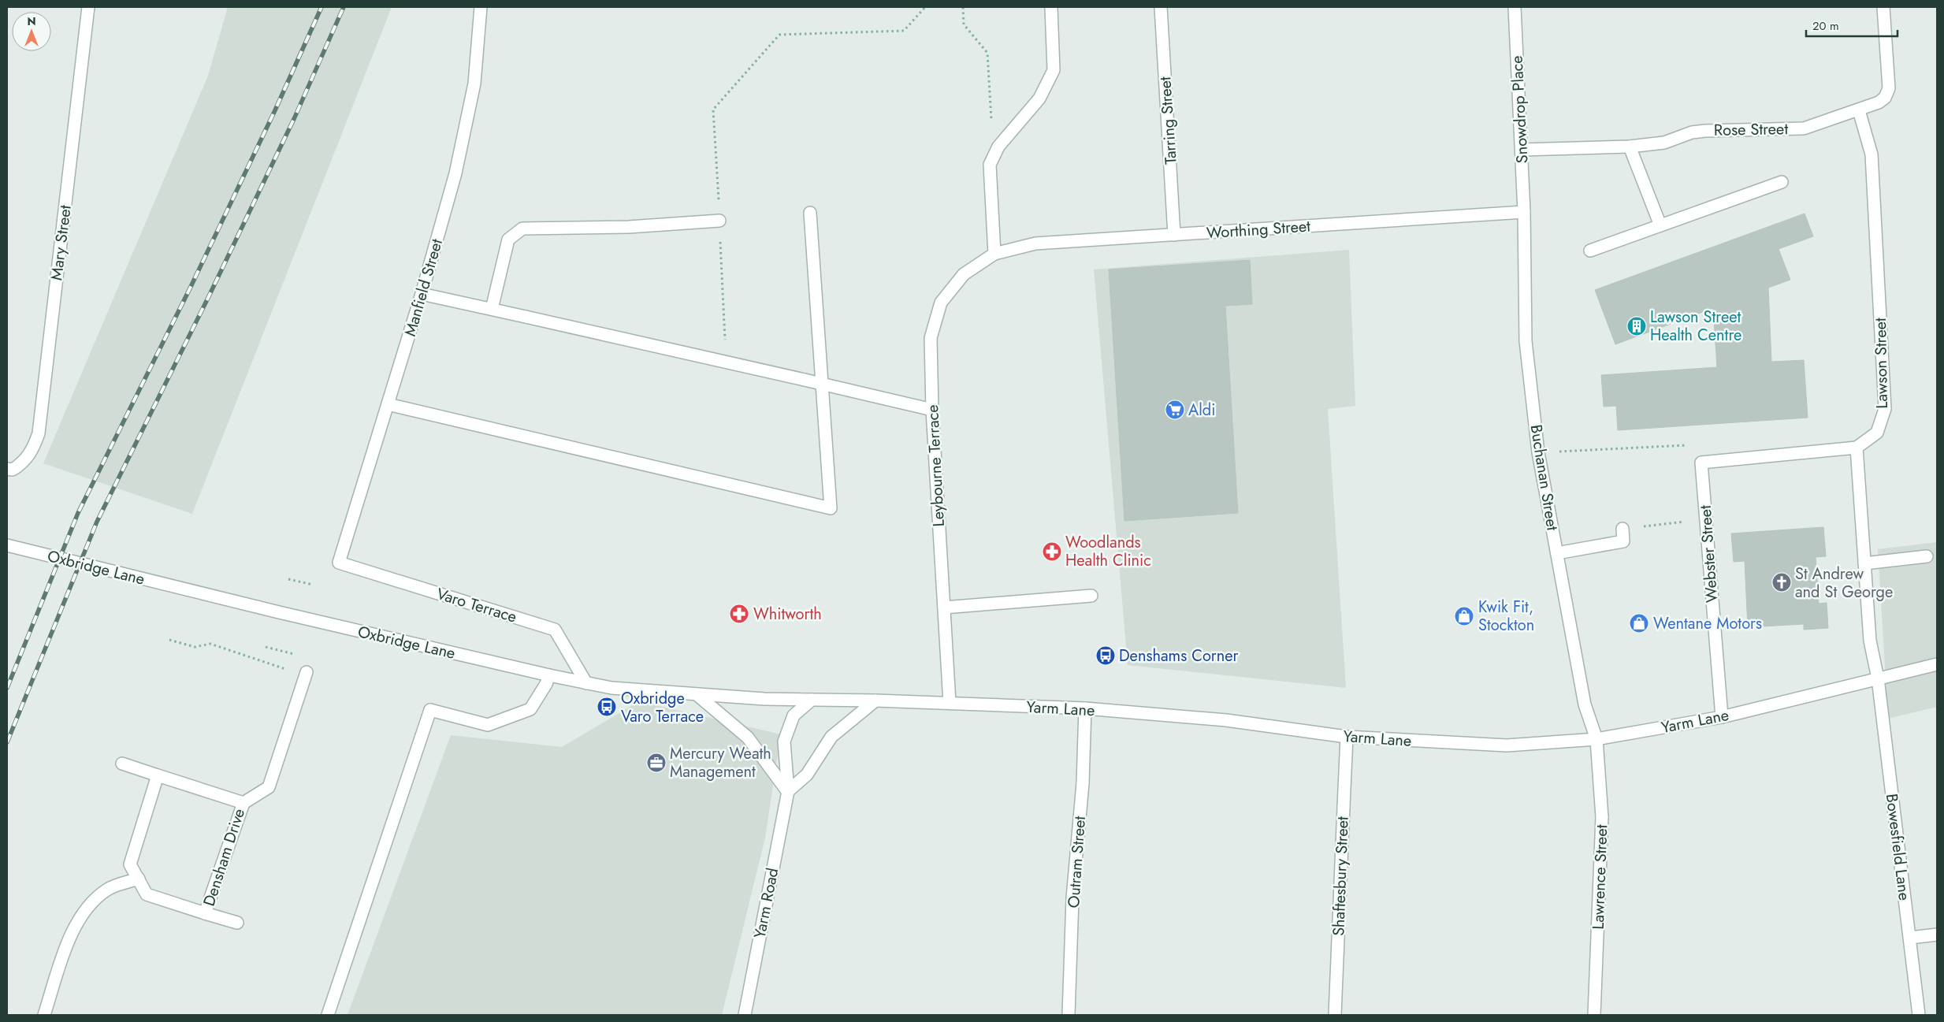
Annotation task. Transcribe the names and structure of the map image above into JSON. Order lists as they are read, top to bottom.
{
  "streets": {
    "street": [
      "Snowdrop Place",
      "Tarring Street",
      "Rose Street",
      "Worthing Street",
      "Mary Street",
      "Manfield Street",
      "Lawson Street",
      "Leybourne Terrace",
      "Buchanan Street",
      "Webster Street",
      "Oxbridge Lane",
      "Varo Terrace",
      "Yarm Lane",
      "Bowesfield Lane",
      "Densham Drive",
      "Outram Street",
      "Shaftesbury Street",
      "Lawrence Street",
      "Yarm Road"
    ]
  },
  "crossings": [
    ["Snowdrop Place", "Rose Street"],
    ["Snowdrop Place", "Worthing Street"],
    ["Snowdrop Place", "Buchanan Street"],
    ["Tarring Street", "Worthing Street"],
    ["Rose Street", "Lawson Street"],
    ["Worthing Street", "Leybourne Terrace"],
    ["Worthing Street", "Buchanan Street"],
    ["Manfield Street", "Varo Terrace"],
    ["Leybourne Terrace", "Yarm Lane"],
    ["Buchanan Street", "Yarm Lane"],
    ["Buchanan Street", "Lawrence Street"],
    ["Webster Street", "Yarm Lane"],
    ["Oxbridge Lane", "Varo Terrace"],
    ["Oxbridge Lane", "Yarm Lane"],
    ["Oxbridge Lane", "Yarm Road"],
    ["Yarm Lane", "Bowesfield Lane"],
    ["Yarm Lane", "Outram Street"],
    ["Yarm Lane", "Shaftesbury Street"],
    ["Yarm Lane", "Lawrence Street"],
    ["Yarm Lane", "Yarm Road"]
  ],
  "places": {
    "building": ["Lawson Street Health Centre"],
    "supermarket": ["Aldi"],
    "pharmacy": ["Woodlands Health Clinic", "Whitworth"],
    "church": ["St Andrew and St George"],
    "shop": ["Kwik Fit, Stockton", "Wentane Motors"],
    "bus stop": ["Denshams Corner", "Oxbridge Varo Terrace"],
    "office": ["Mercury Weath Management"]
  },
  "scale_bar": "20 m",
  "north": "top"
}
